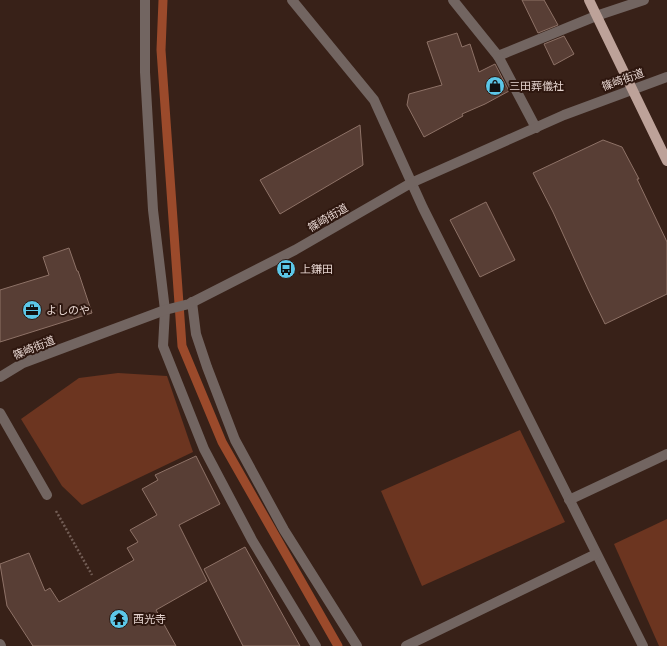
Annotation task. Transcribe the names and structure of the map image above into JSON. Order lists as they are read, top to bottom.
{
  "streets": {
    "street": ["篠崎街道"]
  },
  "places": {
    "shop": ["三田葬儀社"],
    "bus stop": ["上鎌田"],
    "office": ["よしのや"],
    "temple": ["西光寺"]
  }
}
